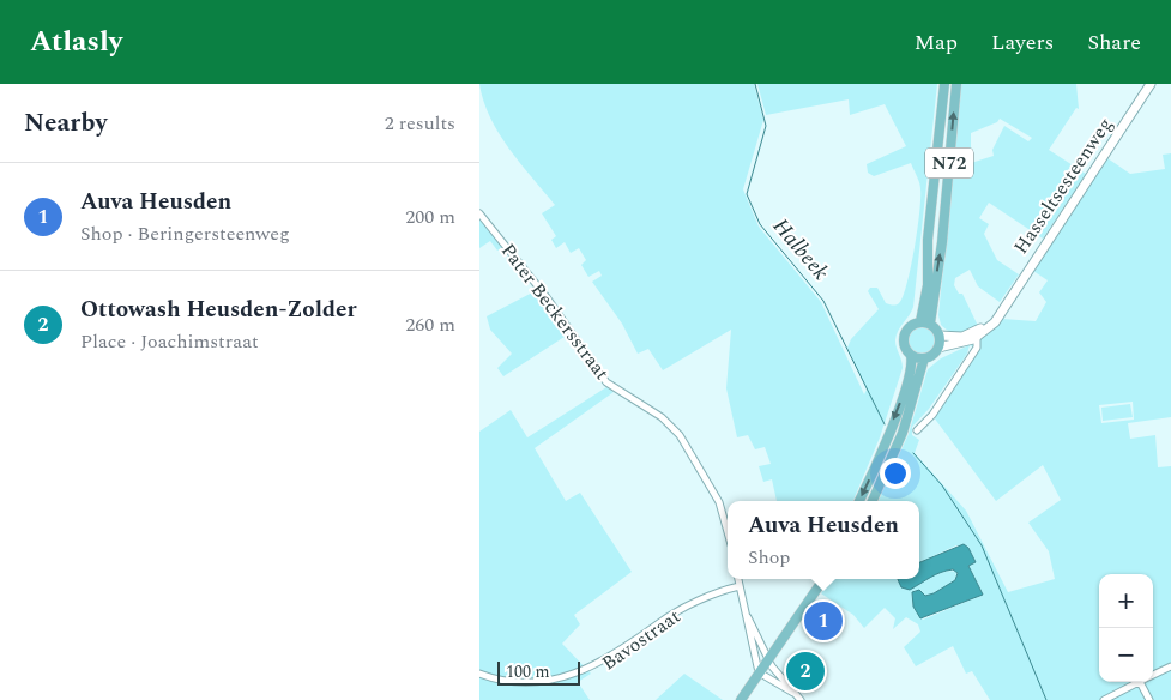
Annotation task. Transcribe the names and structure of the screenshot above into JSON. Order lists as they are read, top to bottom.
{
  "streets": {
    "main road": ["N72", "Hasseltsesteenweg"],
    "street": ["Pater Beckersstraat", "Bavostraat"]
  },
  "crossings": [
    ["N72", "Hasseltsesteenweg"]
  ],
  "water": ["Halbeek"],
  "scale_bar": "100 m",
  "page": {
    "header": "Atlasly",
    "nav": ["Map", "Layers", "Share"],
    "heading": ["Nearby", "2 results"],
    "list": [
      {
        "mark": "1",
        "name": "Auva Heusden",
        "note": "Shop · Beringersteenweg",
        "value": "200 m"
      },
      {
        "mark": "2",
        "name": "Ottowash Heusden-Zolder",
        "note": "Place · Joachimstraat",
        "value": "260 m"
      }
    ],
    "popup": ["Auva Heusden", "Shop"],
    "map_buttons": ["+", "−"],
    "pins": ["1", "2"],
    "scale": "100 m"
  }
}
